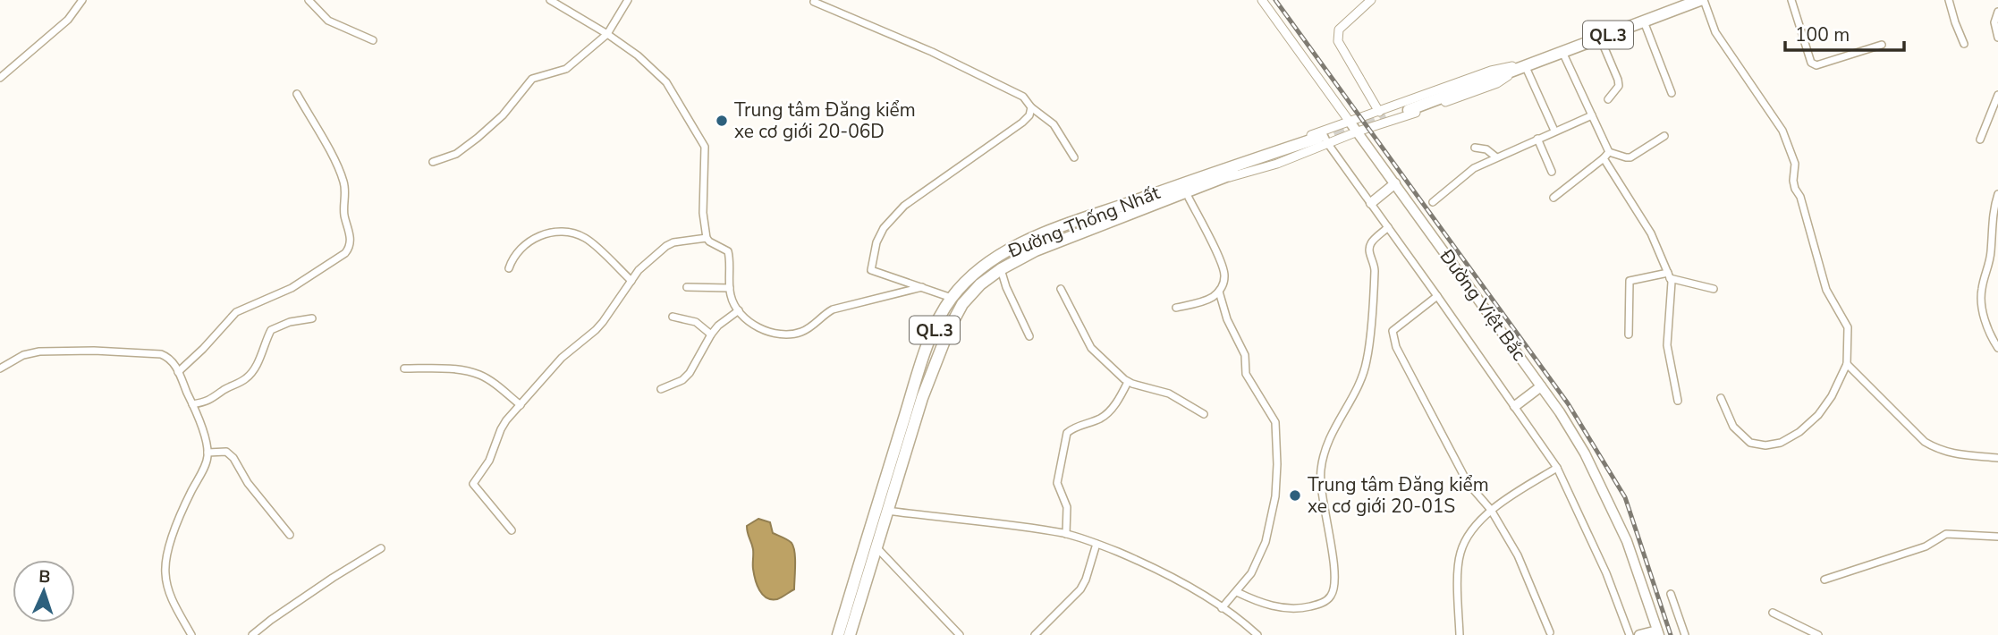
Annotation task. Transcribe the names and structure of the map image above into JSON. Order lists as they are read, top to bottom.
{
  "streets": {
    "highway": ["QL.3", "Đường Thống Nhất"],
    "main road": ["Đường Việt Bắc"]
  },
  "places": ["Trung tâm Đăng kiểm xe cơ giới 20-06D", "Trung tâm Đăng kiểm xe cơ giới 20-01S"],
  "scale_bar": "100 m",
  "north": "top"
}
